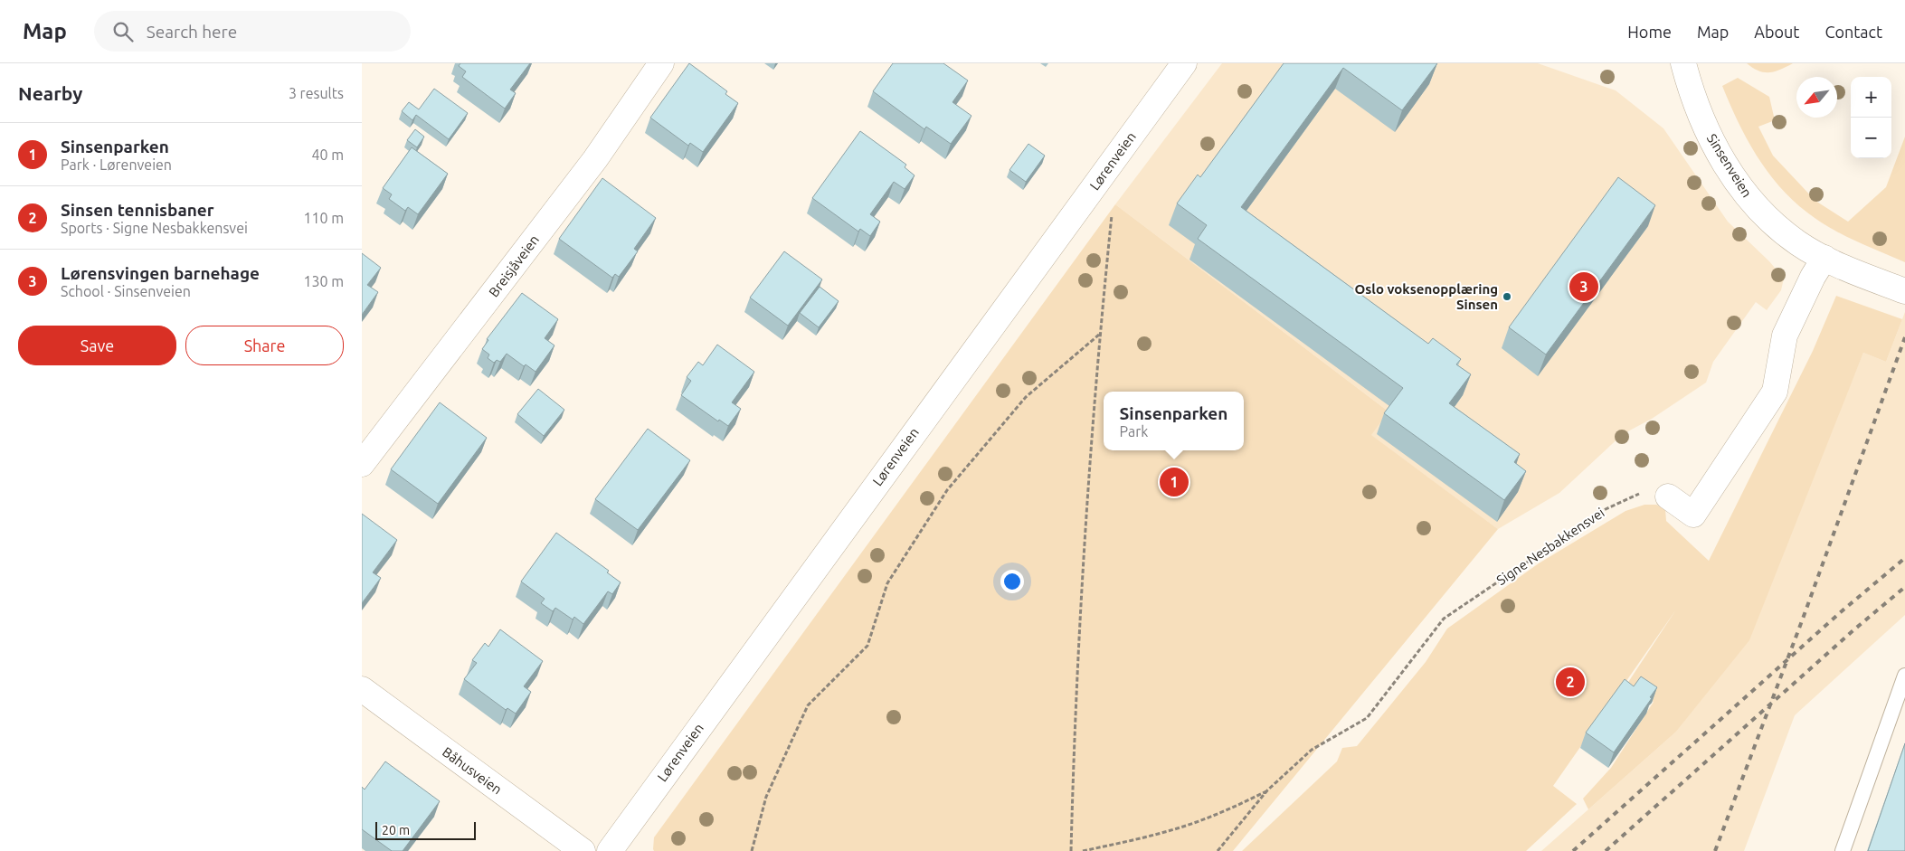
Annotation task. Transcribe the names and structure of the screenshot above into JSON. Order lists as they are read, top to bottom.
{
  "streets": {
    "street": [
      "Lørenveien",
      "Sinsenveien",
      "Breisjåveien",
      "Båhusveien"
    ],
    "path": ["Signe Nesbakkensvei"]
  },
  "places": ["Oslo voksenopplæring Sinsen"],
  "scale_bar": "20 m",
  "north": "bottom left",
  "page": {
    "header": "Map",
    "search": "Search here",
    "nav": [
      "Home",
      "Map",
      "About",
      "Contact"
    ],
    "heading": ["Nearby", "3 results"],
    "map_buttons": ["+", "−"],
    "list": [
      {
        "mark": "1",
        "name": "Sinsenparken",
        "note": "Park · Lørenveien",
        "value": "40 m"
      },
      {
        "mark": "2",
        "name": "Sinsen tennisbaner",
        "note": "Sports · Signe Nesbakkensvei",
        "value": "110 m"
      },
      {
        "mark": "3",
        "name": "Lørensvingen barnehage",
        "note": "School · Sinsenveien",
        "value": "130 m"
      }
    ],
    "pins": ["3", "1", "2"],
    "buttons": ["Save", "Share"],
    "popup": ["Sinsenparken", "Park"],
    "scale": "20 m"
  }
}
